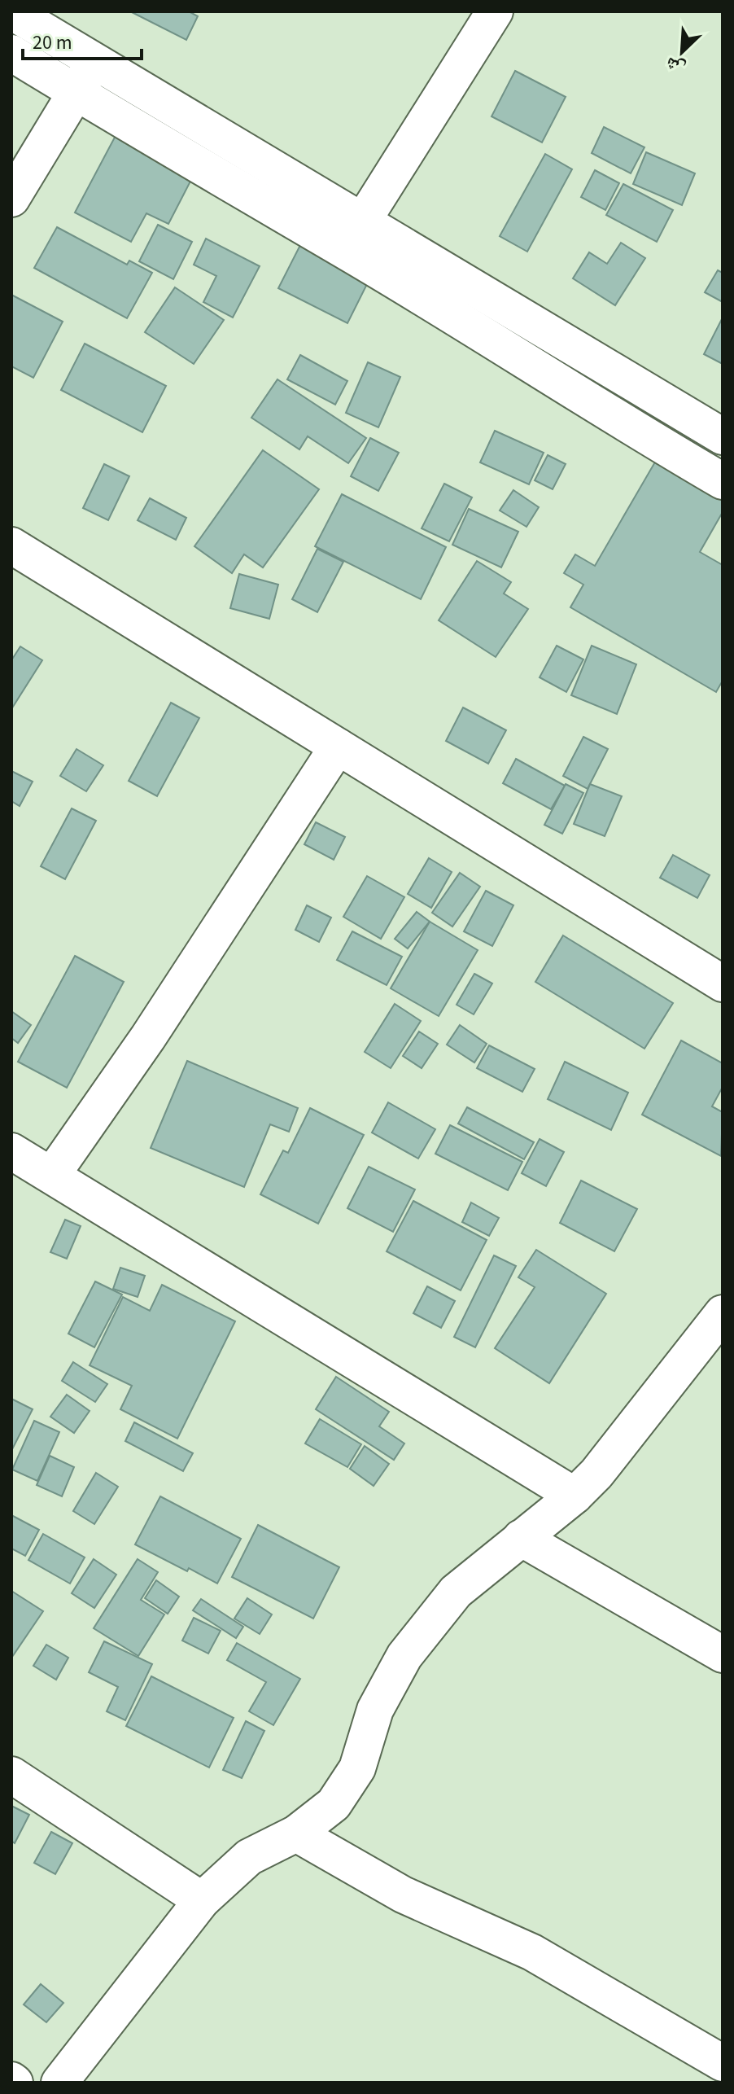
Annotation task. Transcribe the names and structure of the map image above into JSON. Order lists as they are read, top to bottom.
{
  "scale_bar": "20 m",
  "north": "bottom left"
}
